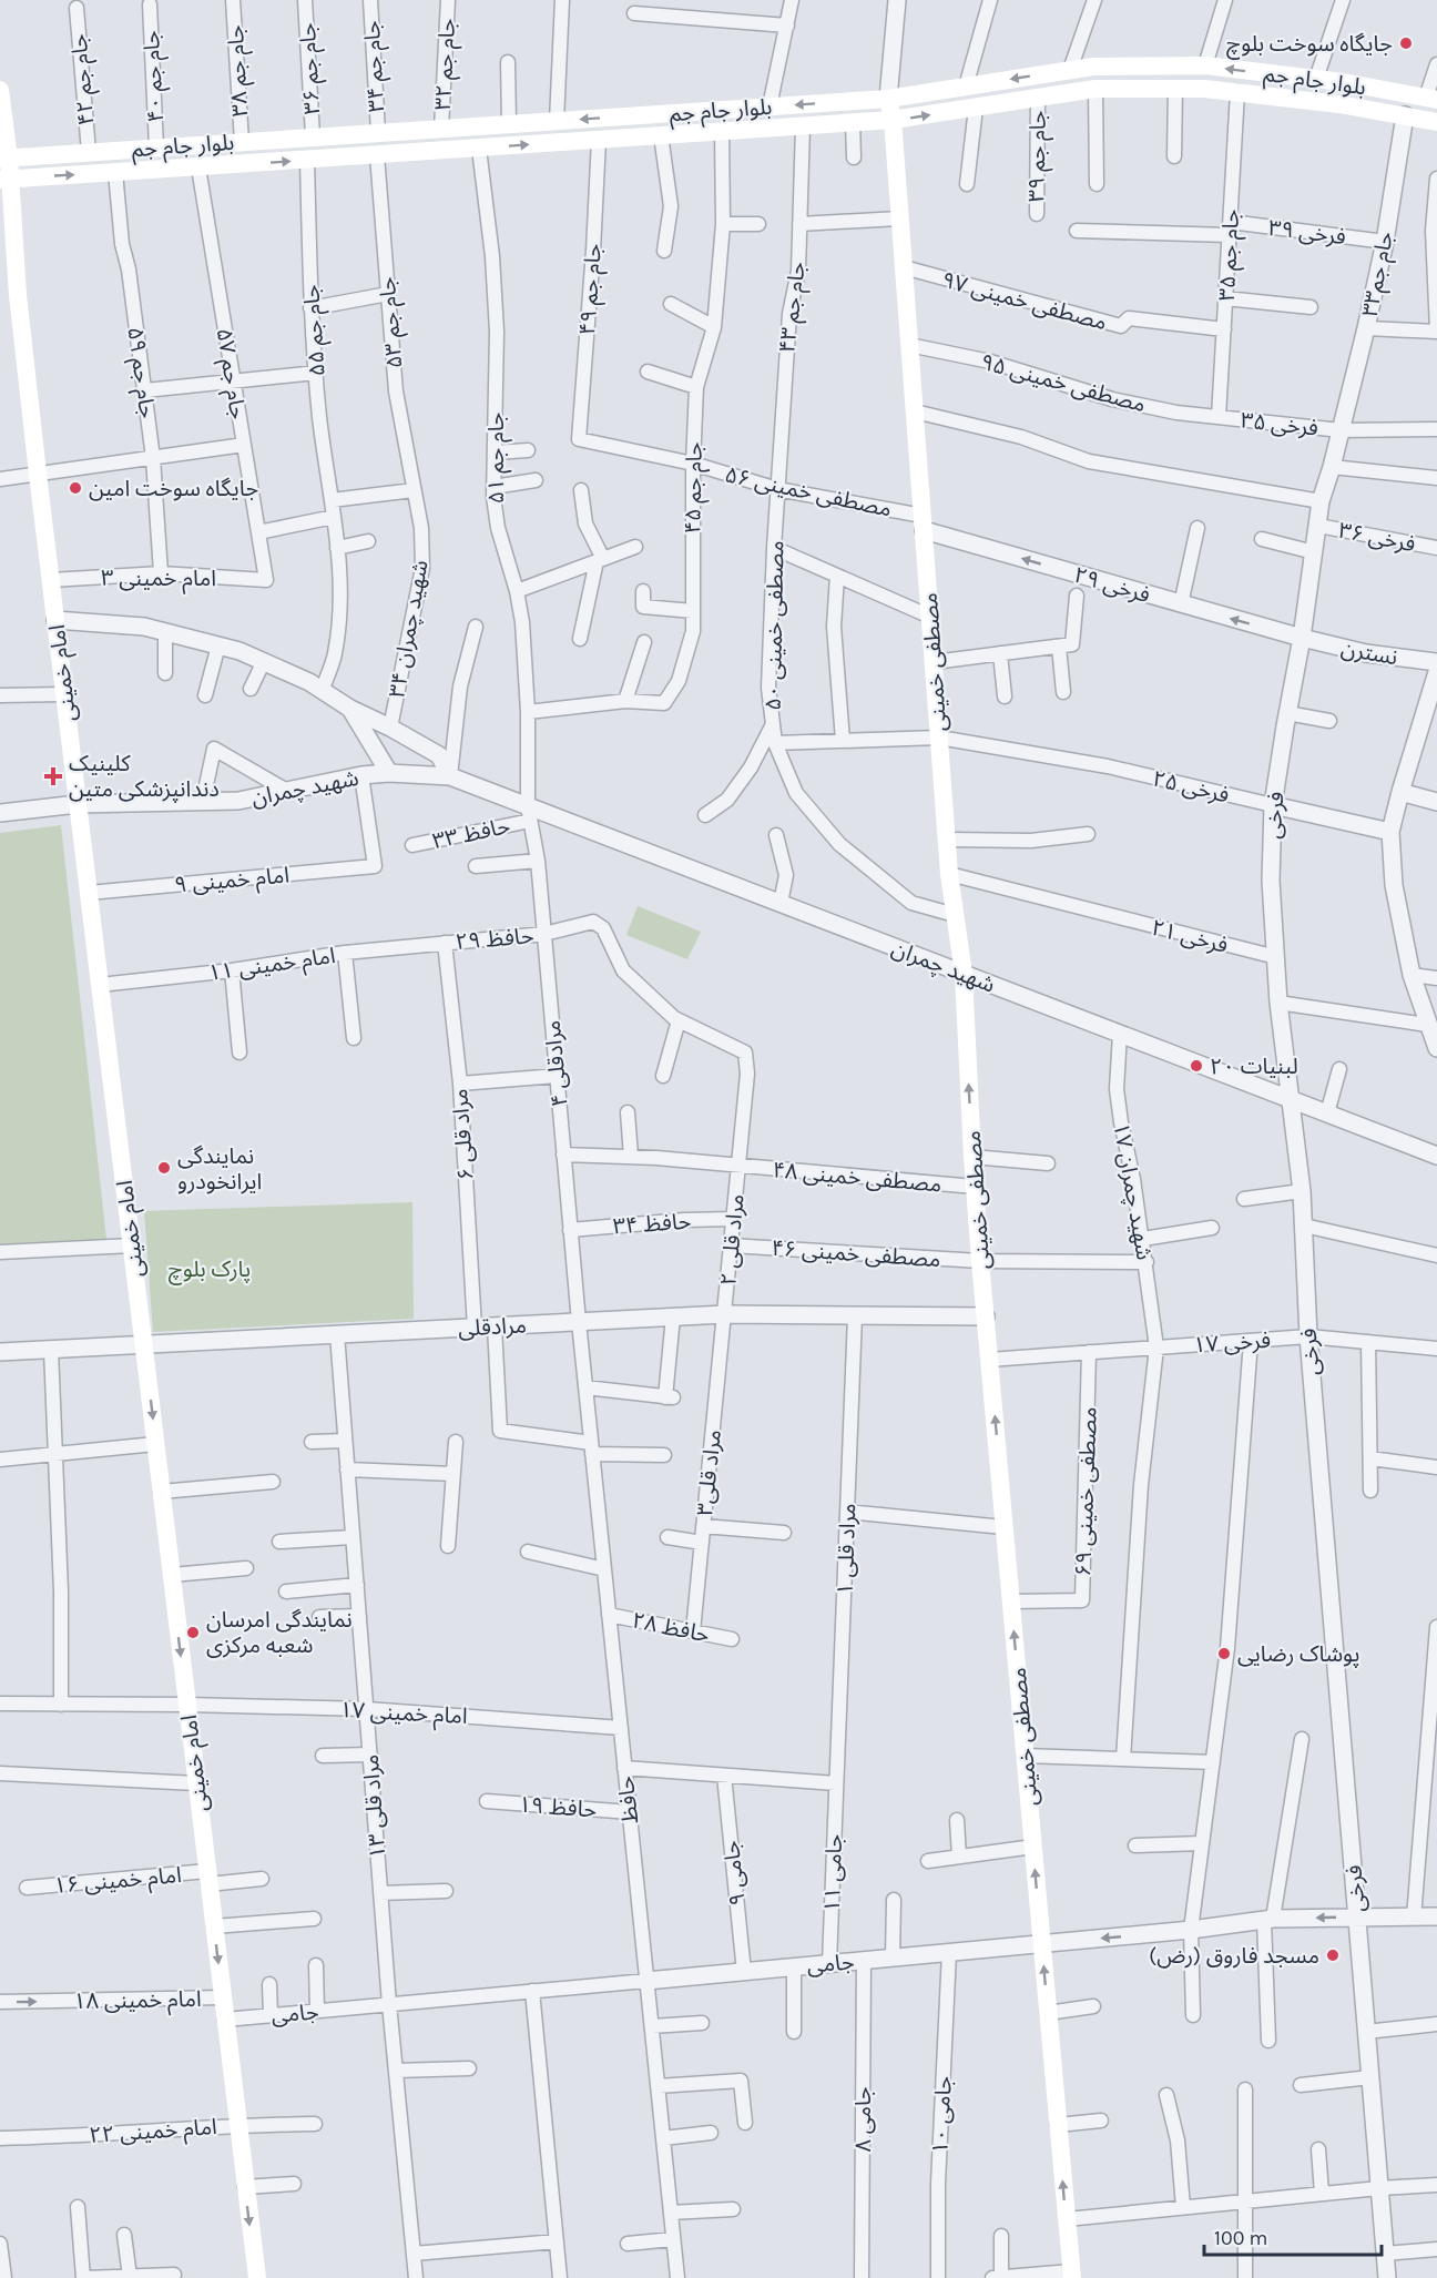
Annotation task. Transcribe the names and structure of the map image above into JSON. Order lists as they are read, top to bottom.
{
  "streets": {
    "main road": ["بلوار جام جم", "مصطفی خمینی", "امام خمینی"],
    "street": [
      "جام جم ۳۲",
      "جام جم ۳۴",
      "جام جم ۳۶",
      "جام جم ۳۸",
      "جام جم ۴۰",
      "جام جم ۴۲",
      "جام جم ۳۹",
      "فرخی ۳۹",
      "جام جم ۳۵",
      "جام جم۳۳",
      "جام جم ۴۹",
      "مصطفی خمینی ۹۷",
      "جام جم ۴۳",
      "جام جم ۵۳",
      "جام جم ۵۵",
      "جام جم ۵۹",
      "جام جم ۵۷",
      "مصطفی خمینی ۹۵",
      "فرخی ۳۵",
      "جام جم ۵۱",
      "جام جم ۴۵",
      "مصطفی خمینی ۵۶",
      "فرخی ۳۶",
      "امام خمینی ۳",
      "فرخی ۲۹",
      "مصطفی خمینی ۵۰",
      "شهید چمران ۳۴",
      "نسترن",
      "فرخی ۲۵",
      "شهید چمران",
      "فرخی",
      "حافظ ۳۳",
      "امام خمینی ۹",
      "فرخی ۲۱",
      "حافظ ۲۹",
      "امام خمینی ۱۱",
      "مرادقلی ۴",
      "مراد قلی ۶",
      "مصطفی خمینی ۴۸",
      "شهید چمران ۱۷",
      "حافظ ۳۴",
      "مراد قلی ۲",
      "مصطفی خمینی ۴۶",
      "مرادقلی",
      "فرخی ۱۷",
      "مراد قلی۳",
      "مصطفی خمینی ۶۹",
      "مراد قلی ۱",
      "حافظ ۲۸",
      "امام خمینی ۱۷",
      "حافظ",
      "مراد قلی ۱۳",
      "حافظ ۱۹",
      "جامی ۹",
      "جامی ۱۱",
      "امام خمینی ۱۶",
      "جامی",
      "امام خمینی ۱۸",
      "جامی ۱۰",
      "جامی ۸",
      "امام خمینی ۲۲"
    ]
  },
  "crossings": [
    ["جام جم ۳۲", "بلوار جام جم"],
    ["جام جم ۳۴", "بلوار جام جم"],
    ["جام جم ۳۶", "بلوار جام جم"],
    ["جام جم ۳۸", "بلوار جام جم"],
    ["جام جم ۴۰", "بلوار جام جم"],
    ["جام جم ۴۲", "بلوار جام جم"],
    ["بلوار جام جم", "جام جم ۳۹"],
    ["بلوار جام جم", "جام جم ۳۵"],
    ["بلوار جام جم", "جام جم۳۳"],
    ["بلوار جام جم", "جام جم ۴۹"],
    ["بلوار جام جم", "جام جم ۴۳"],
    ["بلوار جام جم", "جام جم ۵۳"],
    ["بلوار جام جم", "جام جم ۵۵"],
    ["بلوار جام جم", "جام جم ۵۹"],
    ["بلوار جام جم", "جام جم ۵۷"],
    ["بلوار جام جم", "جام جم ۵۱"],
    ["بلوار جام جم", "جام جم ۴۵"],
    ["بلوار جام جم", "مصطفی خمینی"],
    ["بلوار جام جم", "امام خمینی"],
    ["فرخی ۳۹", "جام جم ۳۵"],
    ["فرخی ۳۹", "جام جم۳۳"],
    ["جام جم ۳۵", "مصطفی خمینی ۹۷"],
    ["جام جم ۳۵", "مصطفی خمینی ۹۵"],
    ["جام جم ۳۵", "فرخی ۳۵"],
    ["جام جم۳۳", "فرخی ۳۵"],
    ["جام جم۳۳", "فرخی"],
    ["جام جم ۴۹", "مصطفی خمینی ۵۶"],
    ["مصطفی خمینی ۹۷", "مصطفی خمینی"],
    ["جام جم ۴۳", "مصطفی خمینی ۵۶"],
    ["جام جم ۴۳", "مصطفی خمینی ۵۰"],
    ["جام جم ۵۳", "شهید چمران ۳۴"],
    ["جام جم ۵۹", "امام خمینی ۳"],
    ["جام جم ۵۷", "امام خمینی ۳"],
    ["مصطفی خمینی ۹۵", "فرخی ۳۵"],
    ["مصطفی خمینی ۹۵", "مصطفی خمینی"],
    ["فرخی ۳۵", "فرخی"],
    ["جام جم ۵۱", "جام جم ۴۵"],
    ["جام جم ۵۱", "شهید چمران"],
    ["جام جم ۵۱", "حافظ ۳۳"],
    ["جام جم ۵۱", "مرادقلی ۴"],
    ["جام جم ۴۵", "مصطفی خمینی ۵۶"],
    ["مصطفی خمینی ۵۶", "فرخی ۲۹"],
    ["مصطفی خمینی ۵۶", "مصطفی خمینی ۵۰"],
    ["مصطفی خمینی ۵۶", "مصطفی خمینی"],
    ["فرخی ۳۶", "فرخی"],
    ["امام خمینی ۳", "امام خمینی"],
    ["فرخی ۲۹", "نسترن"],
    ["فرخی ۲۹", "مصطفی خمینی"],
    ["فرخی ۲۹", "فرخی"],
    ["مصطفی خمینی ۵۰", "مصطفی خمینی"],
    ["مصطفی خمینی ۵۰", "فرخی ۲۵"],
    ["نسترن", "فرخی"],
    ["مصطفی خمینی", "فرخی ۲۵"],
    ["مصطفی خمینی", "شهید چمران"],
    ["مصطفی خمینی", "فرخی ۲۱"],
    ["مصطفی خمینی", "مصطفی خمینی ۴۸"],
    ["مصطفی خمینی", "مصطفی خمینی ۴۶"],
    ["مصطفی خمینی", "مرادقلی"],
    ["مصطفی خمینی", "فرخی ۱۷"],
    ["مصطفی خمینی", "مصطفی خمینی ۶۹"],
    ["مصطفی خمینی", "جامی"],
    ["امام خمینی", "شهید چمران"],
    ["امام خمینی", "امام خمینی ۹"],
    ["امام خمینی", "امام خمینی ۱۱"],
    ["امام خمینی", "مرادقلی"],
    ["امام خمینی", "امام خمینی ۱۷"],
    ["امام خمینی", "امام خمینی ۱۶"],
    ["امام خمینی", "جامی"],
    ["امام خمینی", "امام خمینی ۱۸"],
    ["امام خمینی", "امام خمینی ۲۲"],
    ["فرخی ۲۵", "فرخی"],
    ["شهید چمران", "فرخی"],
    ["شهید چمران", "حافظ ۳۳"],
    ["شهید چمران", "امام خمینی ۹"],
    ["شهید چمران", "مرادقلی ۴"],
    ["شهید چمران", "شهید چمران ۱۷"],
    ["فرخی", "فرخی ۲۱"],
    ["فرخی", "فرخی ۱۷"],
    ["فرخی", "جامی"],
    ["حافظ ۳۳", "مرادقلی ۴"],
    ["حافظ ۲۹", "امام خمینی ۱۱"],
    ["حافظ ۲۹", "مرادقلی ۴"],
    ["حافظ ۲۹", "مراد قلی ۶"],
    ["حافظ ۲۹", "مراد قلی ۲"],
    ["امام خمینی ۱۱", "مراد قلی ۶"],
    ["مرادقلی ۴", "مصطفی خمینی ۴۸"],
    ["مرادقلی ۴", "حافظ ۳۴"],
    ["مرادقلی ۴", "مرادقلی"],
    ["مرادقلی ۴", "حافظ"],
    ["مراد قلی ۶", "مرادقلی"],
    ["مصطفی خمینی ۴۸", "مراد قلی ۲"],
    ["شهید چمران ۱۷", "مصطفی خمینی ۴۶"],
    ["شهید چمران ۱۷", "فرخی ۱۷"],
    ["حافظ ۳۴", "مراد قلی ۲"],
    ["مراد قلی ۲", "مصطفی خمینی ۴۶"],
    ["مراد قلی ۲", "مرادقلی"],
    ["مراد قلی ۲", "مراد قلی۳"],
    ["مرادقلی", "مراد قلی۳"],
    ["مرادقلی", "مراد قلی ۱"],
    ["مرادقلی", "حافظ"],
    ["مرادقلی", "مراد قلی ۱۳"],
    ["فرخی ۱۷", "مصطفی خمینی ۶۹"],
    ["مراد قلی۳", "حافظ ۲۸"],
    ["مراد قلی ۱", "جامی ۱۱"],
    ["حافظ ۲۸", "حافظ"],
    ["امام خمینی ۱۷", "حافظ"],
    ["امام خمینی ۱۷", "مراد قلی ۱۳"],
    ["حافظ", "حافظ ۱۹"],
    ["حافظ", "جامی"],
    ["مراد قلی ۱۳", "جامی"],
    ["جامی ۹", "جامی"],
    ["جامی ۱۱", "جامی"],
    ["جامی", "جامی ۱۰"],
    ["جامی", "جامی ۸"]
  ],
  "one_way": ["مصطفی خمینی", "امام خمینی ۱۸"],
  "parks": ["پارک بلوچ"],
  "places": {
    "other": [
      "جایگاه سوخت بلوچ",
      "جایگاه سوخت امین",
      "لبنیات ۲۰",
      "نمایندگی ایرانخودرو",
      "نمایندگی امرسان شعبه مرکزی",
      "پوشاک رضایی",
      "مسجد فاروق (رض)"
    ],
    "health": ["کلینیک دندانپزشکی متین"]
  },
  "scale_bar": "100 m"
}
